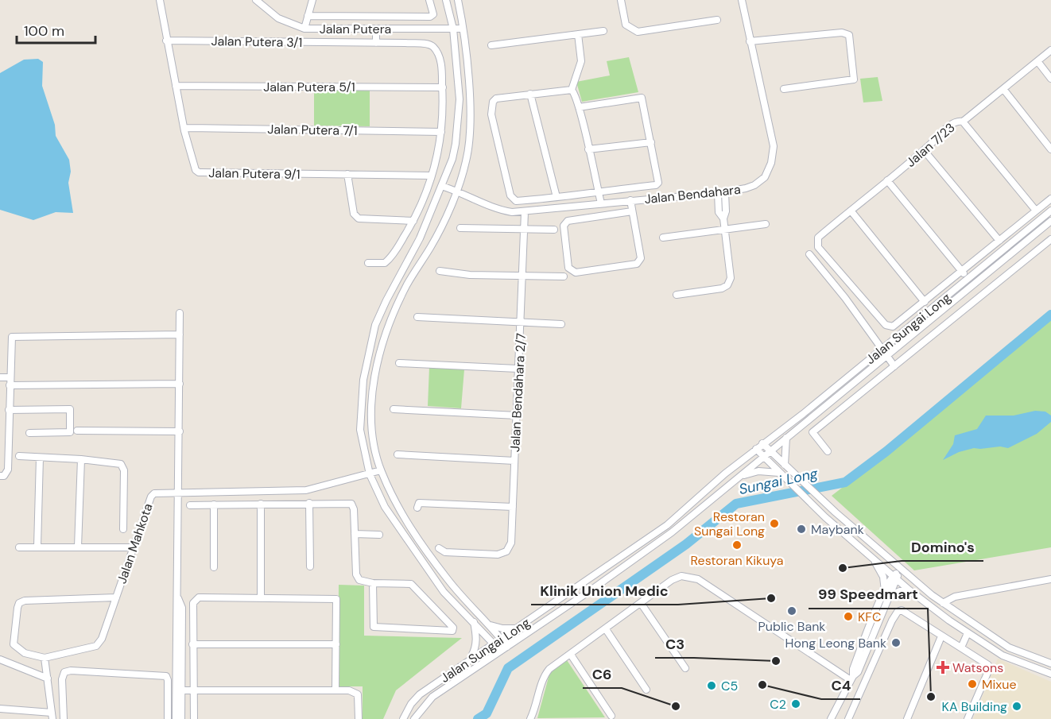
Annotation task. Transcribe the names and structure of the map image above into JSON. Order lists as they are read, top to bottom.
{
  "streets": {
    "street": [
      "Jalan Putera",
      "Jalan Putera 3/1",
      "Jalan Putera 5/1",
      "Jalan Putera 7/1",
      "Jalan 7/23",
      "Jalan Putera 9/1",
      "Jalan Bendahara",
      "Jalan Sungai Long",
      "Jalan Bendahara 2/7",
      "Jalan Mahkota"
    ]
  },
  "crossings": [
    ["Jalan Putera 3/1", "Jalan Putera 5/1"],
    ["Jalan Putera 3/1", "Jalan Putera 7/1"],
    ["Jalan Putera 3/1", "Jalan Putera 9/1"],
    ["Jalan Putera 5/1", "Jalan Putera 9/1"],
    ["Jalan Putera 7/1", "Jalan Putera 9/1"],
    ["Jalan Bendahara", "Jalan Bendahara 2/7"]
  ],
  "water": ["Sungai Long"],
  "places": {
    "other": [
      "Restoran Sungai Long",
      "Maybank",
      "Restoran Kikuya",
      "Domino's",
      "Klinik Union Medic",
      "Public Bank",
      "KFC",
      "Hong Leong Bank",
      "C3",
      "Mixue",
      "C4",
      "C5",
      "99 Speedmart",
      "C2",
      "C6",
      "KA Building"
    ],
    "health": ["Watsons"]
  },
  "scale_bar": "100 m"
}
